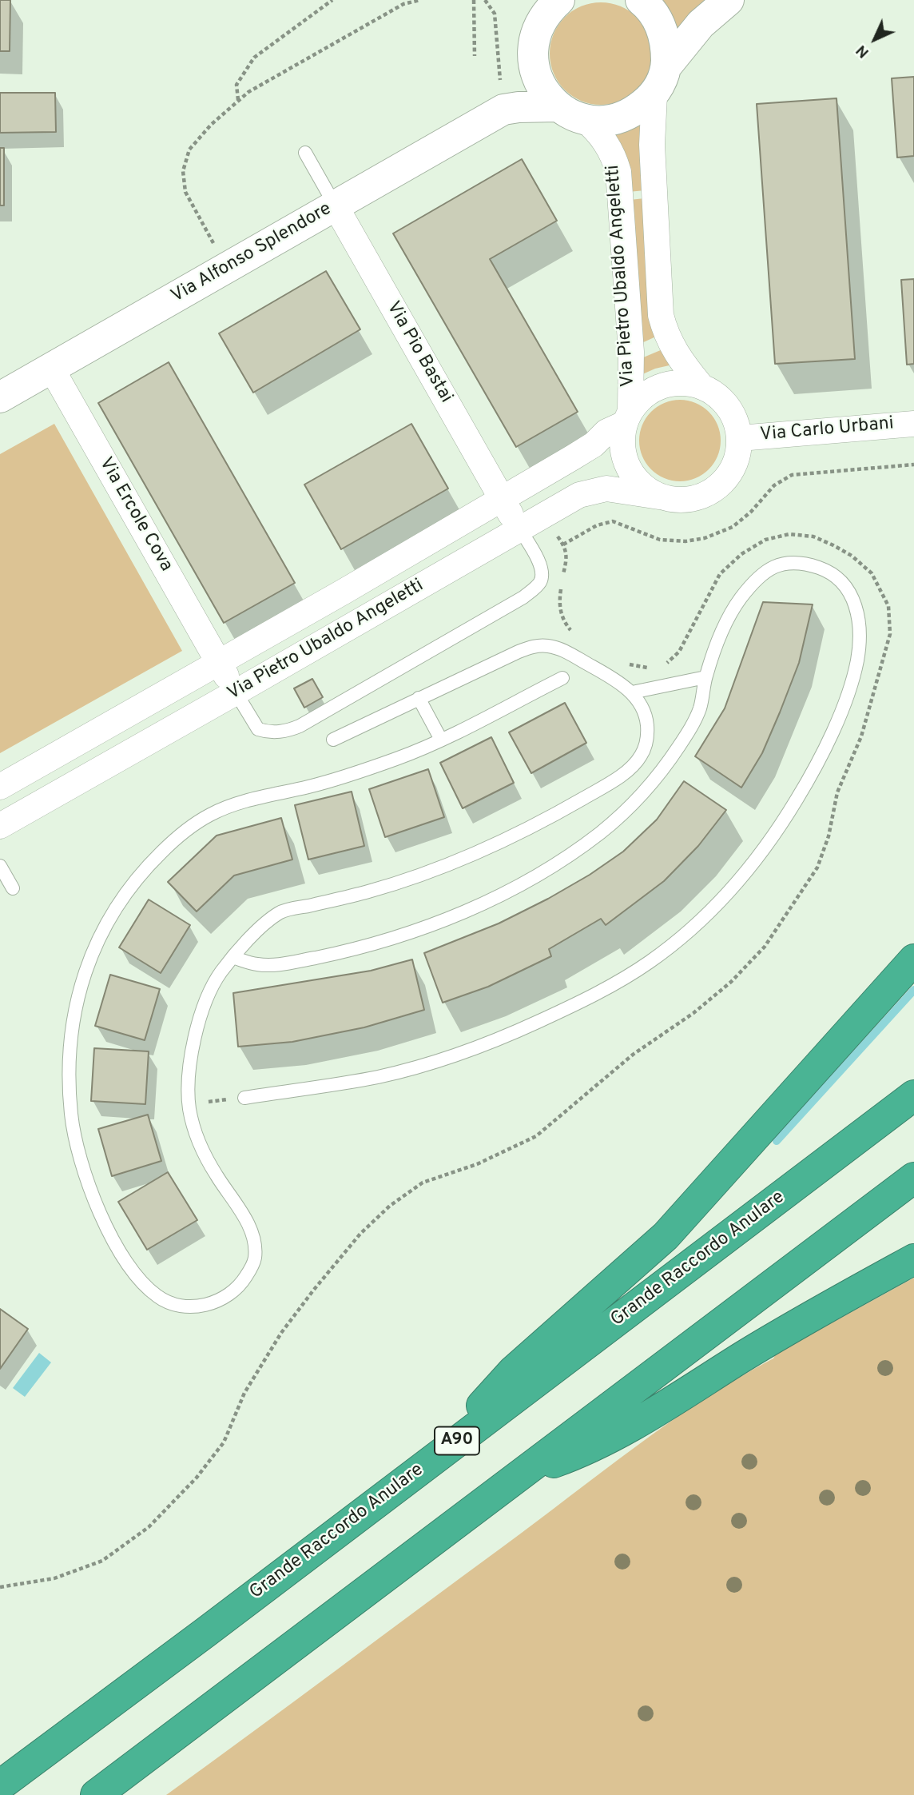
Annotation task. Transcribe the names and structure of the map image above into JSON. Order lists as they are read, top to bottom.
{
  "streets": {
    "highway": ["Grande Raccordo Anulare", "A90"],
    "street": [
      "Via Alfonso Splendore",
      "Via Pietro Ubaldo Angeletti",
      "Via Pio Bastai",
      "Via Carlo Urbani",
      "Via Ercole Cova"
    ]
  },
  "crossings": [
    ["Via Alfonso Splendore", "Via Pietro Ubaldo Angeletti"],
    ["Via Alfonso Splendore", "Via Pio Bastai"],
    ["Via Alfonso Splendore", "Via Ercole Cova"],
    ["Via Pietro Ubaldo Angeletti", "Via Pio Bastai"],
    ["Via Pietro Ubaldo Angeletti", "Via Carlo Urbani"],
    ["Via Pietro Ubaldo Angeletti", "Via Ercole Cova"]
  ],
  "north": "bottom left"
}
